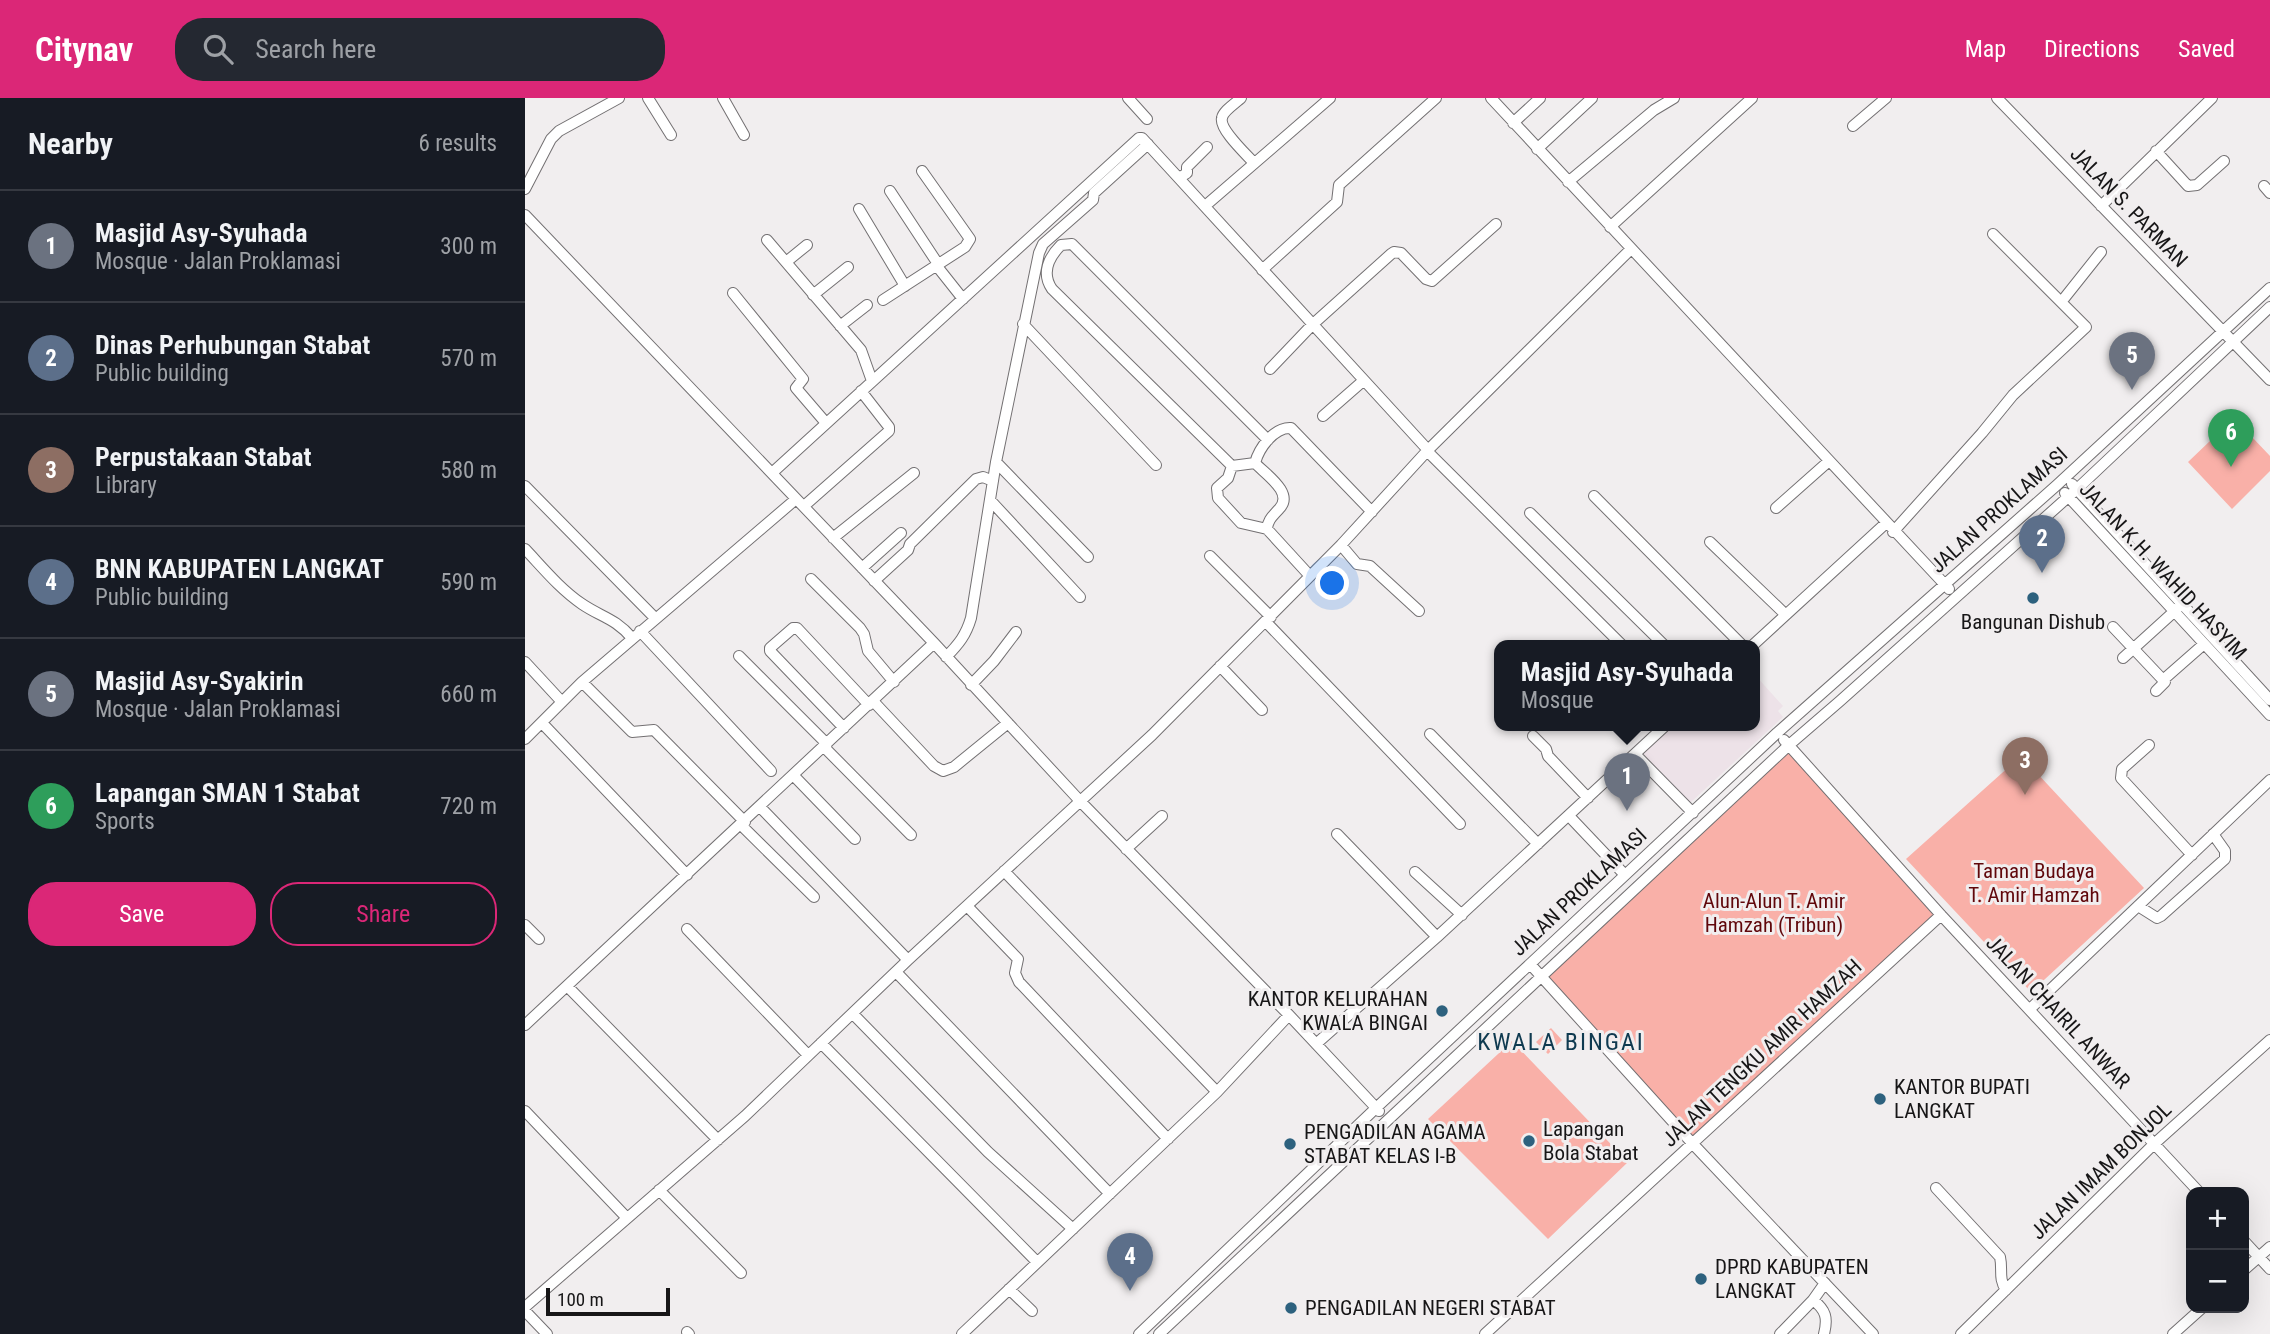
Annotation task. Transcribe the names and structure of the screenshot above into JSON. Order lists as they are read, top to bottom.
{
  "streets": {
    "street": [
      "JALAN S. PARMAN",
      "JALAN PROKLAMASI",
      "JALAN K.H. WAHID HASYIM",
      "JALAN CHAIRIL ANWAR",
      "JALAN TENGKU AMIR HAMZAH",
      "JALAN IMAM BONJOL"
    ]
  },
  "crossings": [
    ["JALAN S. PARMAN", "JALAN PROKLAMASI"],
    ["JALAN PROKLAMASI", "JALAN K.H. WAHID HASYIM"],
    ["JALAN PROKLAMASI", "JALAN CHAIRIL ANWAR"],
    ["JALAN CHAIRIL ANWAR", "JALAN TENGKU AMIR HAMZAH"],
    ["JALAN CHAIRIL ANWAR", "JALAN IMAM BONJOL"]
  ],
  "districts": ["KWALA BINGAI"],
  "parks": ["Taman Budaya T. Amir Hamzah", "Alun-Alun T. Amir Hamzah (Tribun)"],
  "places": [
    "Bangunan Dishub",
    "KANTOR KELURAHAN KWALA BINGAI",
    "KANTOR BUPATI LANGKAT",
    "Lapangan Bola Stabat",
    "PENGADILAN AGAMA STABAT KELAS I-B",
    "DPRD KABUPATEN LANGKAT",
    "PENGADILAN NEGERI STABAT"
  ],
  "scale_bar": "100 m",
  "page": {
    "header": "Citynav",
    "search": "Search here",
    "nav": ["Map", "Directions", "Saved"],
    "heading": ["Nearby", "6 results"],
    "list": [
      {
        "mark": "1",
        "name": "Masjid Asy-Syuhada",
        "note": "Mosque · Jalan Proklamasi",
        "value": "300 m"
      },
      {
        "mark": "2",
        "name": "Dinas Perhubungan Stabat",
        "note": "Public building",
        "value": "570 m"
      },
      {
        "mark": "3",
        "name": "Perpustakaan Stabat",
        "note": "Library",
        "value": "580 m"
      },
      {
        "mark": "4",
        "name": "BNN KABUPATEN LANGKAT",
        "note": "Public building",
        "value": "590 m"
      },
      {
        "mark": "5",
        "name": "Masjid Asy-Syakirin",
        "note": "Mosque · Jalan Proklamasi",
        "value": "660 m"
      },
      {
        "mark": "6",
        "name": "Lapangan SMAN 1 Stabat",
        "note": "Sports",
        "value": "720 m"
      }
    ],
    "pins": [
      "5",
      "6",
      "2",
      "3",
      "1",
      "4"
    ],
    "popup": ["Masjid Asy-Syuhada", "Mosque"],
    "buttons": ["Save", "Share"],
    "map_buttons": ["+", "−"],
    "scale": "100 m"
  }
}
